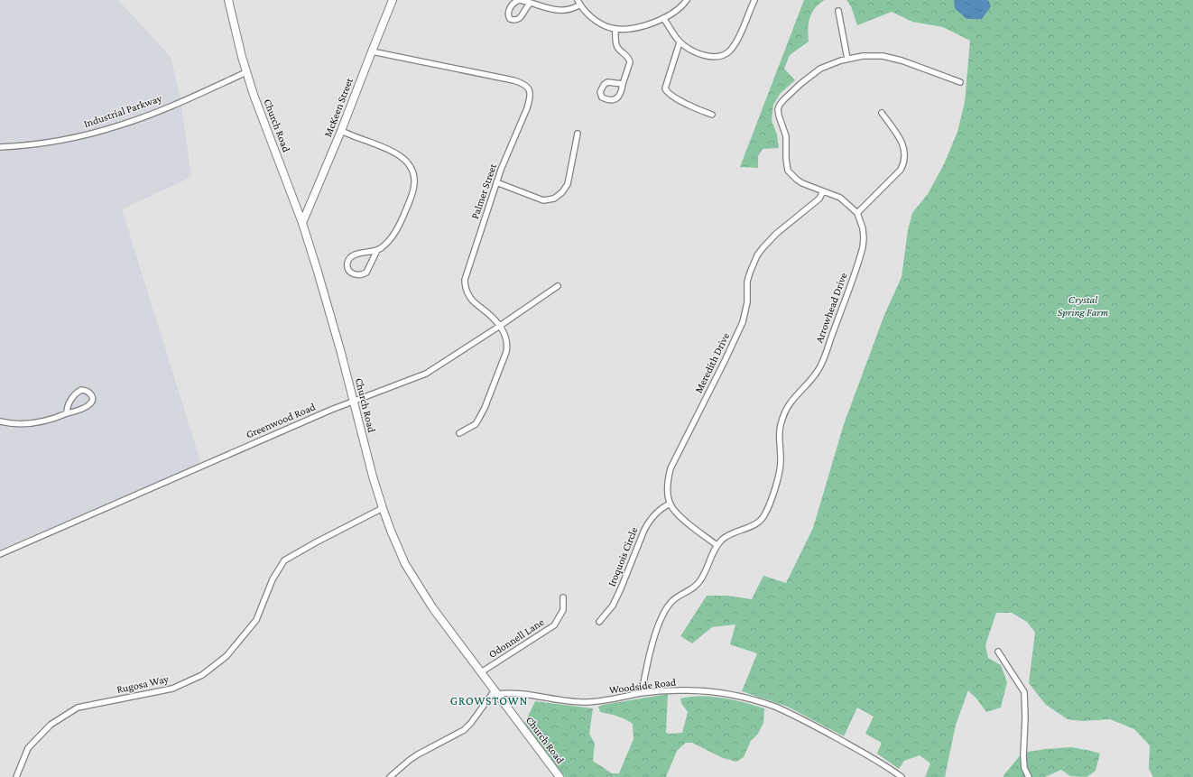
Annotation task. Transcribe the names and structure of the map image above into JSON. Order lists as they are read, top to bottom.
{
  "streets": {
    "street": [
      "McKeen Street",
      "Industrial Parkway",
      "Church Road",
      "Palmer Street",
      "Arrowhead Drive",
      "Meredith Drive",
      "Greenwood Road",
      "Iroquois Circle",
      "Odonnell Lane",
      "Rugosa Way",
      "Woodside Road"
    ]
  },
  "crossings": [
    ["McKeen Street", "Church Road"],
    ["McKeen Street", "Palmer Street"],
    ["Industrial Parkway", "Church Road"],
    ["Church Road", "Greenwood Road"],
    ["Church Road", "Odonnell Lane"],
    ["Church Road", "Rugosa Way"],
    ["Church Road", "Woodside Road"],
    ["Palmer Street", "Greenwood Road"],
    ["Arrowhead Drive", "Woodside Road"],
    ["Meredith Drive", "Iroquois Circle"]
  ],
  "districts": ["GROWSTOWN"],
  "parks": ["Crystal Spring Farm"]
}
